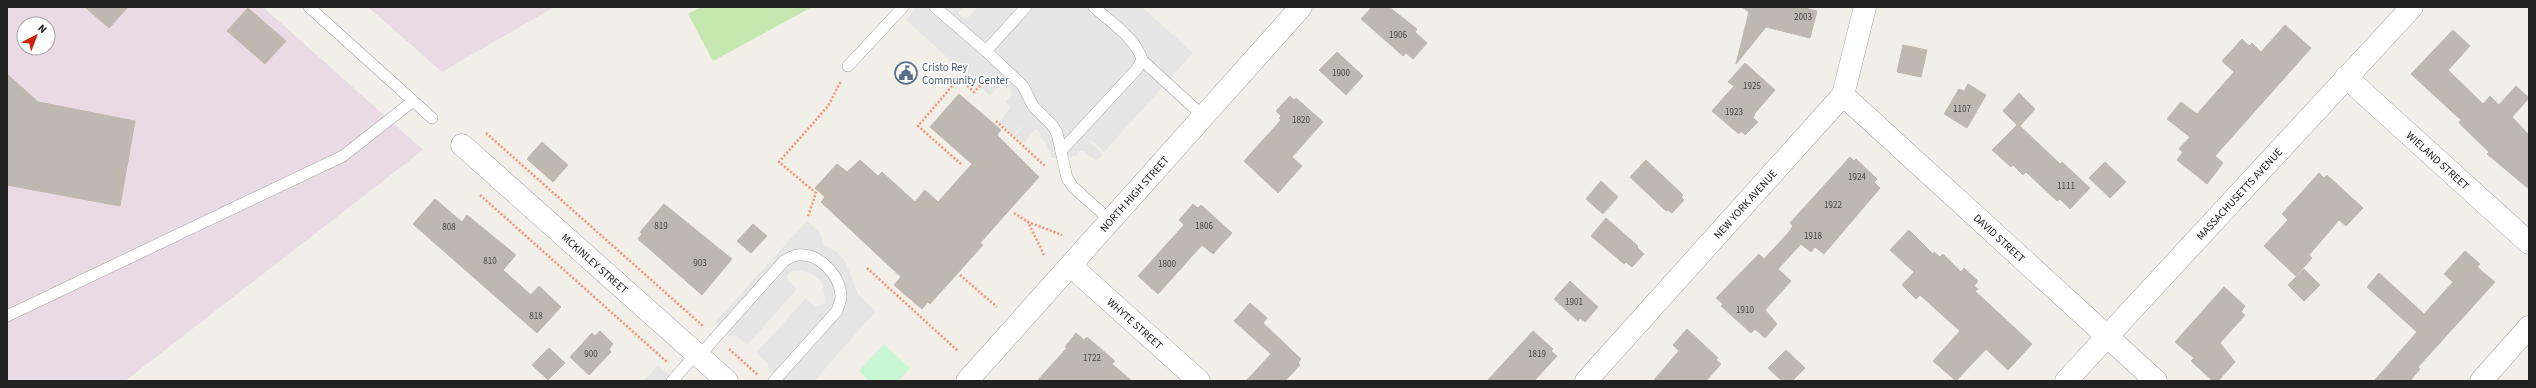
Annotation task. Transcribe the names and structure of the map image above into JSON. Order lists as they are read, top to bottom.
{
  "streets": {
    "street": [
      "WIELAND STREET",
      "MASSACHUSETTS AVENUE",
      "NORTH HIGH STREET",
      "NEW YORK AVENUE",
      "DAVID STREET",
      "MCKINLEY STREET",
      "WHYTE STREET"
    ]
  },
  "crossings": [
    ["WIELAND STREET", "MASSACHUSETTS AVENUE"],
    ["MASSACHUSETTS AVENUE", "DAVID STREET"],
    ["NORTH HIGH STREET", "WHYTE STREET"],
    ["NEW YORK AVENUE", "DAVID STREET"]
  ],
  "places": {
    "public building": ["Cristo Rey Community Center"]
  },
  "house_numbers": [
    "2003",
    "1906",
    "1900",
    "1925",
    "1107",
    "1923",
    "1820",
    "1924",
    "1111",
    "1922",
    "819",
    "1806",
    "808",
    "1918",
    "810",
    "903",
    "1800",
    "1901",
    "1910",
    "818",
    "900",
    "1819",
    "1722"
  ],
  "north": "top right"
}
